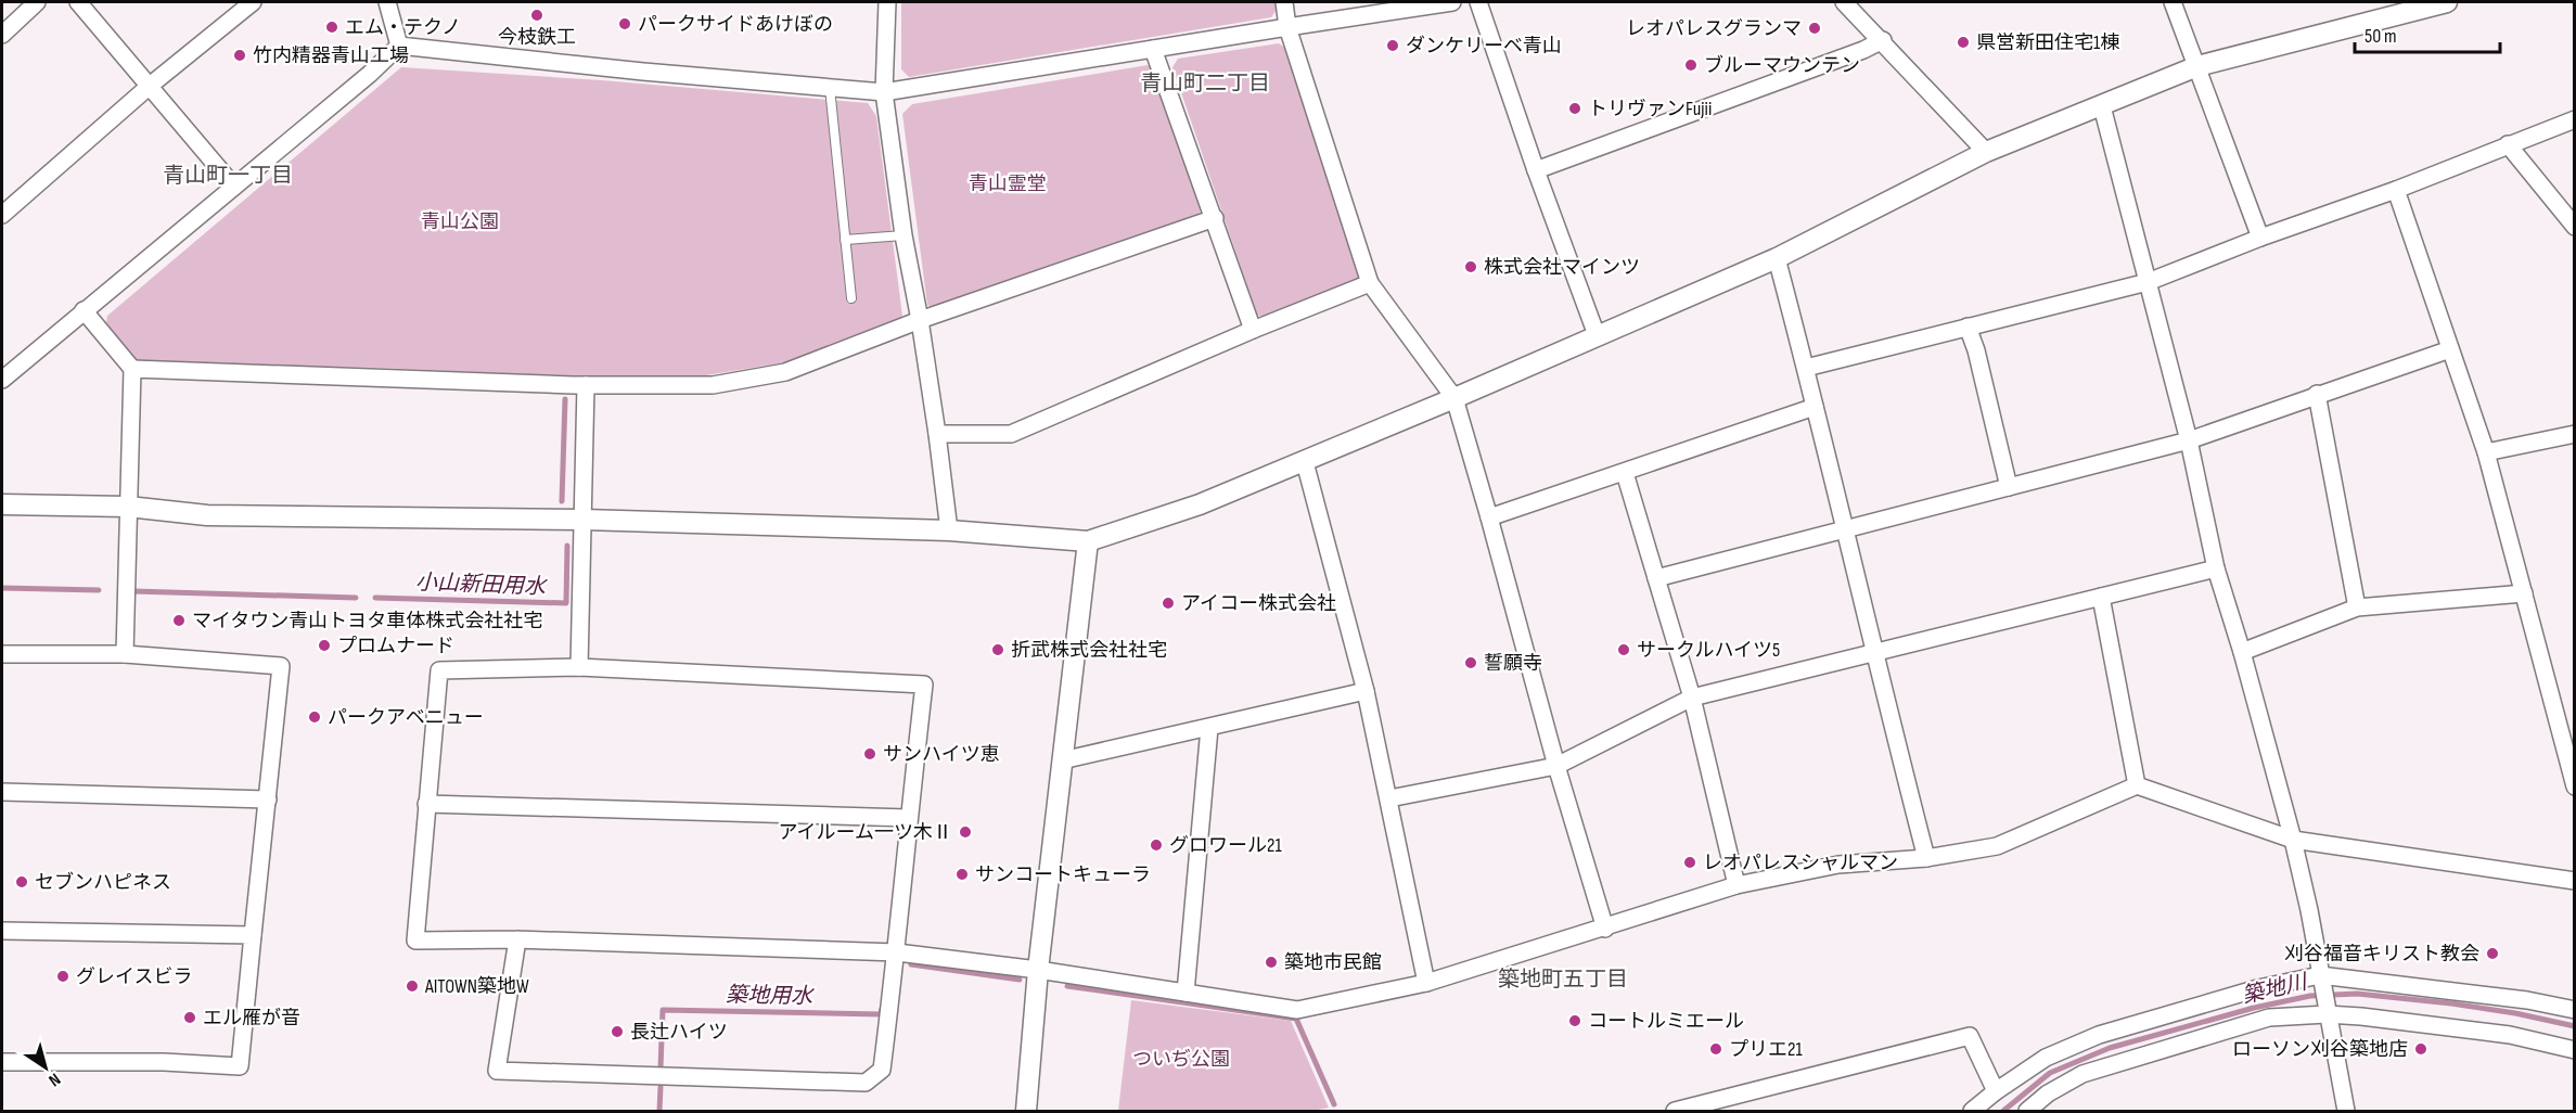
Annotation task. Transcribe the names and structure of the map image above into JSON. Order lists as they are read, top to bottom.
{
  "districts": ["青山町二丁目", "青山町一丁目", "築地町五丁目"],
  "water": ["小山新田用水", "築地川", "築地用水"],
  "parks": ["青山霊堂", "青山公園", "ついぢ公園"],
  "places": [
    "今枝鉄工",
    "パークサイドあけぼの",
    "エム・テクノ",
    "レオパレスグランマ",
    "県営新田住宅1棟",
    "ダンケリーベ青山",
    "竹内精器青山工場",
    "ブルーマウンテン",
    "トリヴァンFujii",
    "株式会社マインツ",
    "アイコー株式会社",
    "マイタウン青山トヨタ車体株式会社社宅",
    "プロムナード",
    "折武株式会社社宅",
    "サークルハイツ5",
    "誓願寺",
    "パークアベニュー",
    "サンハイツ恵",
    "アイルーム一ツ木Ⅱ",
    "グロワール21",
    "レオパレスシャルマン",
    "サンコートキューラ",
    "セブンハピネス",
    "刈谷福音キリスト教会",
    "築地市民館",
    "グレイスビラ",
    "AITOWN築地W",
    "エル雁が音",
    "コートルミエール",
    "長辻ハイツ",
    "プリエ21",
    "ローソン刈谷築地店"
  ],
  "scale_bar": "50 m",
  "north": "bottom right"
}
